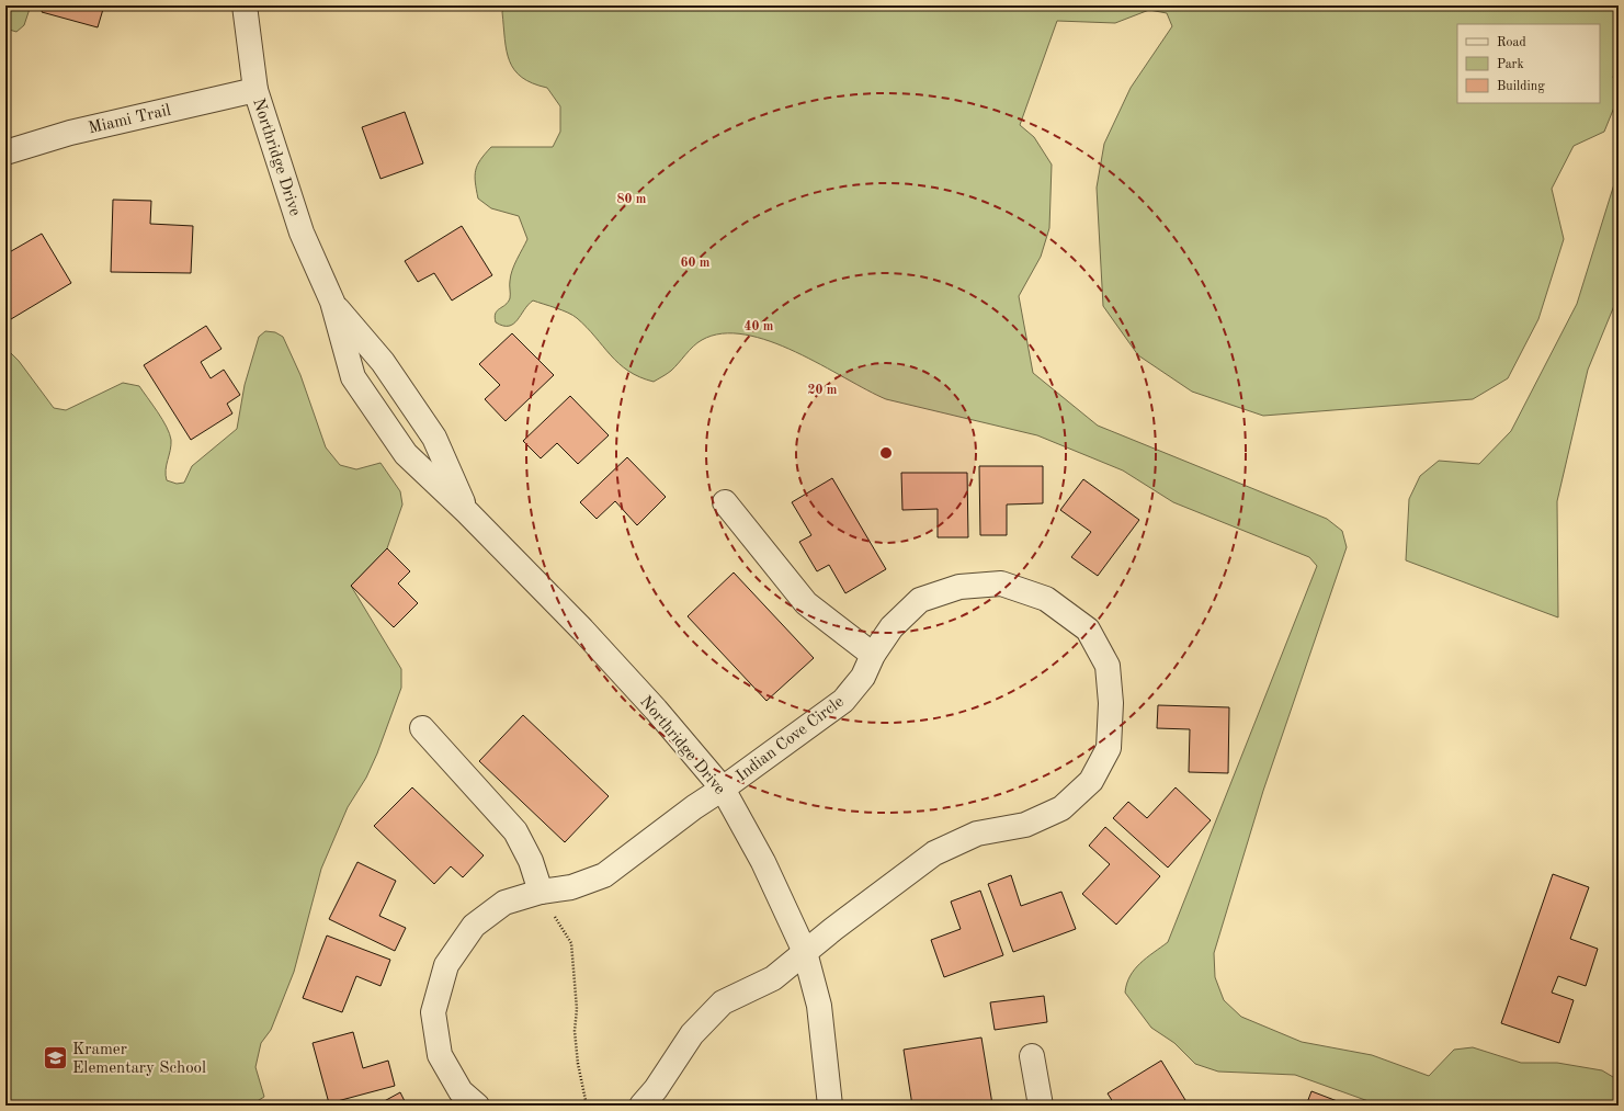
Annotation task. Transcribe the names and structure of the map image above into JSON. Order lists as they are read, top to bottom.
{
  "streets": {
    "street": ["Miami Trail", "Northridge Drive", "Indian Cove Circle"]
  },
  "crossings": [
    ["Miami Trail", "Northridge Drive"],
    ["Northridge Drive", "Indian Cove Circle"]
  ],
  "places": {
    "school or university": ["Kramer Elementary School"]
  },
  "legend": ["Road", "Park", "Building"],
  "rings": [
    "80 m",
    "60 m",
    "40 m",
    "20 m"
  ]
}
